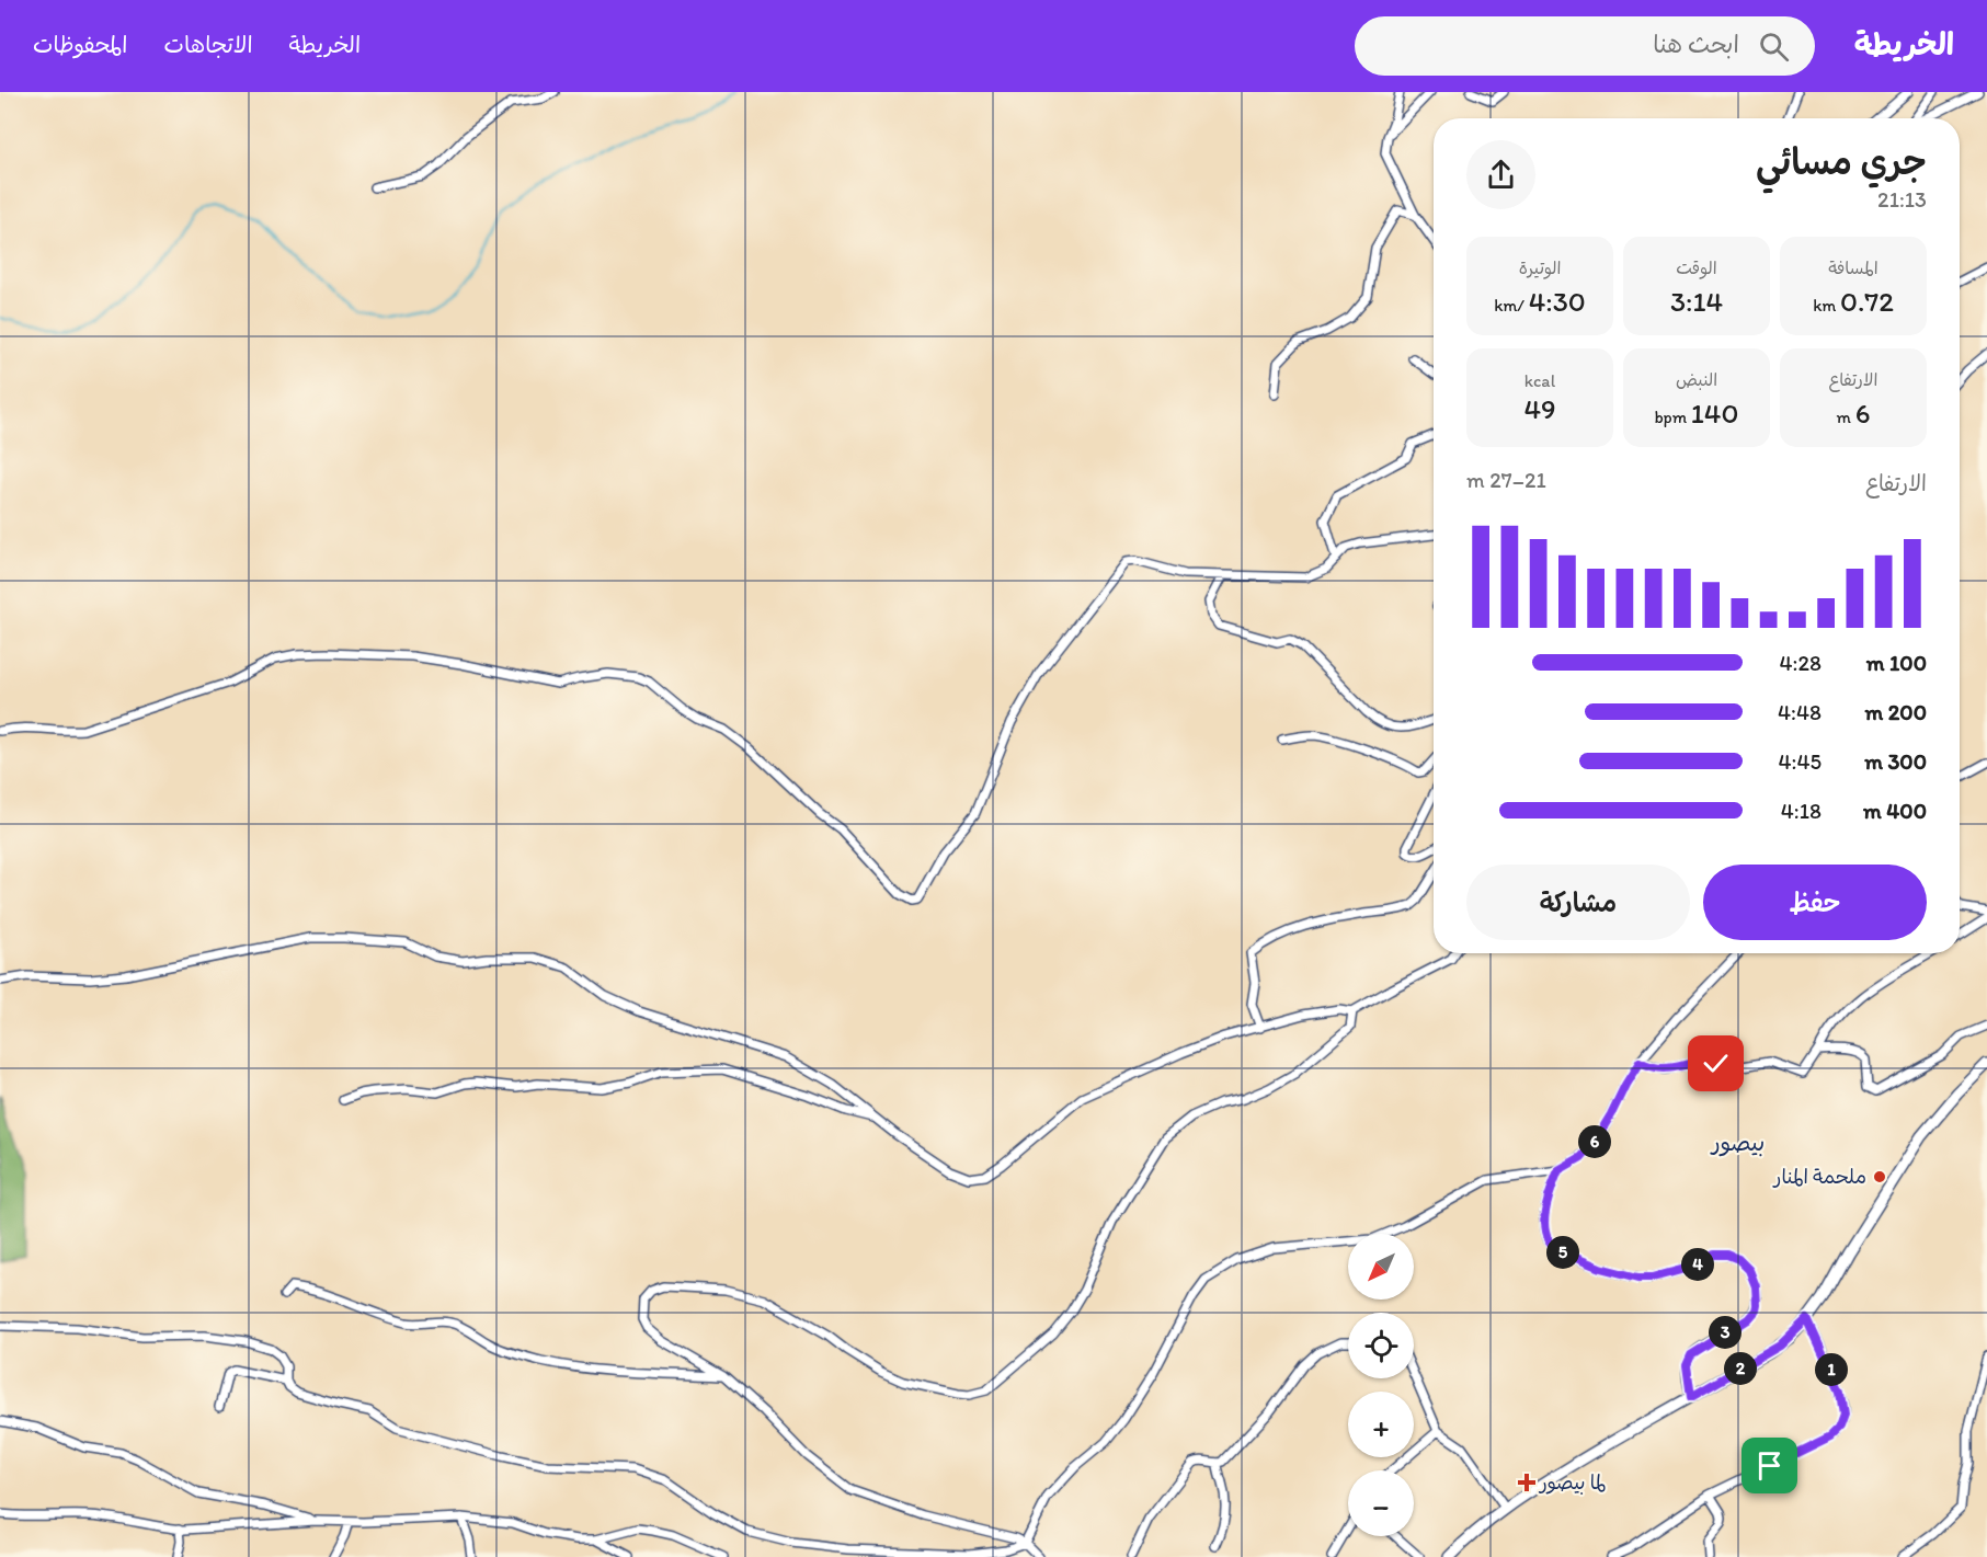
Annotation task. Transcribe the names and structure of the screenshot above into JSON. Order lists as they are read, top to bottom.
{
  "districts": ["بيصور"],
  "places": {
    "other": ["ملحمة المنار"],
    "health": ["لما بيصور"]
  },
  "north": "bottom left",
  "page": {
    "header": "الخريطة",
    "search": "ابحث هنا",
    "nav": ["الخريطة", "الاتجاهات", "المحفوظات"],
    "heading": ["جري مسائي", "21:13"],
    "stats": [
      ["المسافة", "0.72 km"],
      ["الوقت", "3:14"],
      ["الوتيرة", "4:30 /km"],
      ["الارتفاع", "6 m"],
      ["النبض", "140 bpm"],
      ["kcal", "49"]
    ],
    "chart": ["الارتفاع", "21–27 m"],
    "list": [
      {
        "name": "100 m",
        "note": "4:28"
      },
      {
        "name": "200 m",
        "note": "4:48"
      },
      {
        "name": "300 m",
        "note": "4:45"
      },
      {
        "name": "400 m",
        "note": "4:18"
      }
    ],
    "buttons": ["حفظ", "مشاركة"],
    "pins": [
      "6",
      "5",
      "4",
      "3",
      "2",
      "1"
    ],
    "map_buttons": ["+", "−"]
  }
}
